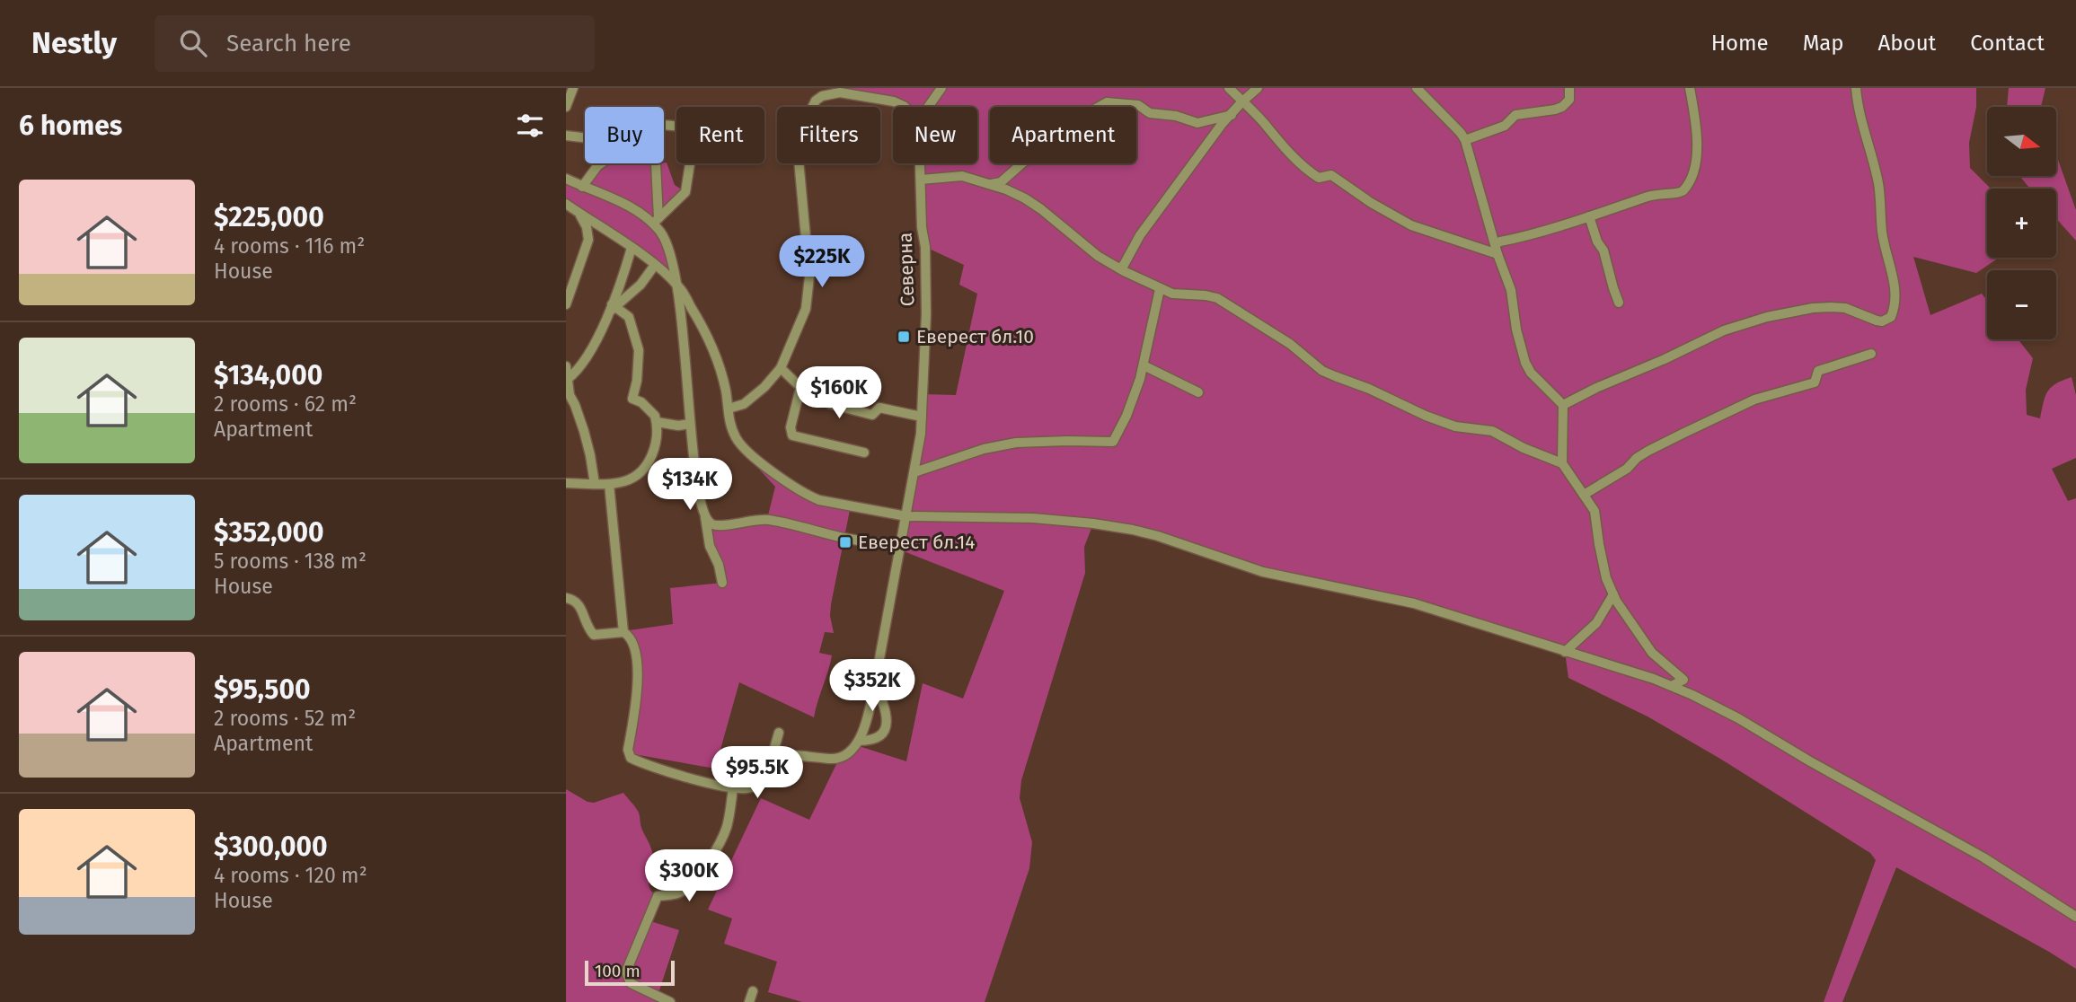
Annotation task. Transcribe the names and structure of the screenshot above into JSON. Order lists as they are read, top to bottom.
{
  "streets": {
    "street": ["Северна"]
  },
  "places": {
    "transit": ["Еверест бл.10", "Еверест бл.14"]
  },
  "scale_bar": "100 m",
  "north": "right",
  "page": {
    "header": "Nestly",
    "search": "Search here",
    "nav": [
      "Home",
      "Map",
      "About",
      "Contact"
    ],
    "heading": "6 homes",
    "map_buttons": ["+", "−"],
    "chip": [
      "Buy",
      "Rent",
      "Filters",
      "New",
      "Apartment"
    ],
    "list": [
      {
        "name": "$225,000",
        "note": "4 rooms · 116 m² · House"
      },
      {
        "name": "$134,000",
        "note": "2 rooms · 62 m² · Apartment"
      },
      {
        "name": "$352,000",
        "note": "5 rooms · 138 m² · House"
      },
      {
        "name": "$95,500",
        "note": "2 rooms · 52 m² · Apartment"
      },
      {
        "name": "$300,000",
        "note": "4 rooms · 120 m² · House"
      }
    ],
    "price": [
      "$225K",
      "$160K",
      "$134K",
      "$352K",
      "$95.5K",
      "$300K"
    ],
    "scale": "100 m"
  }
}
